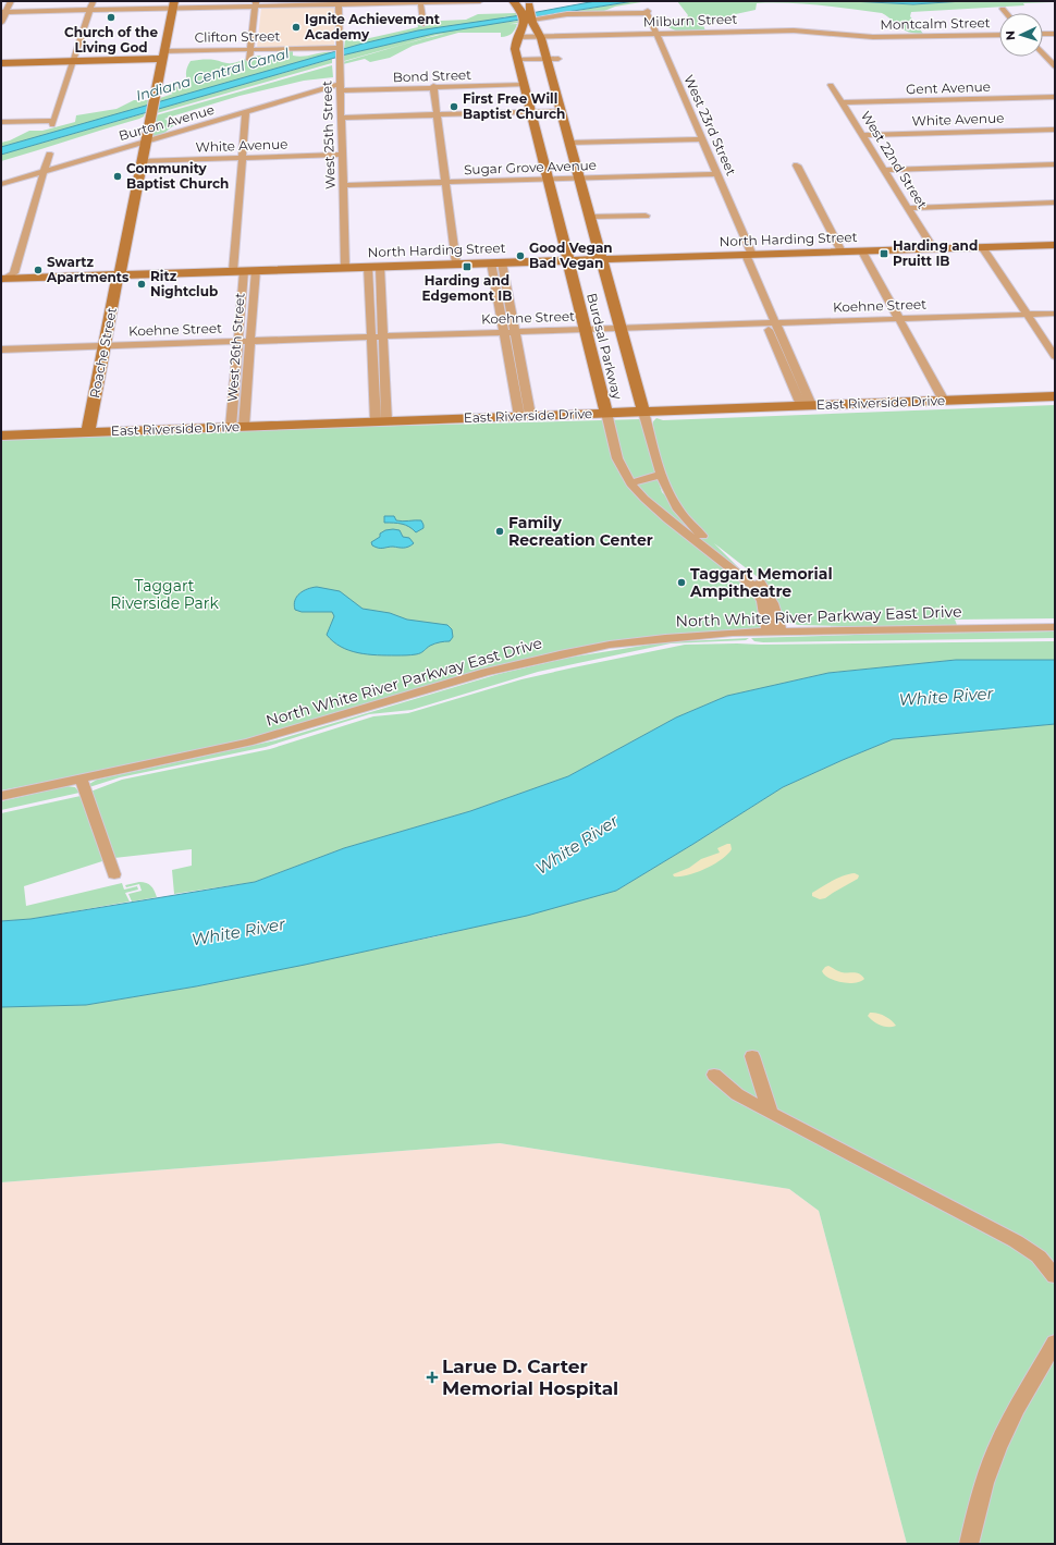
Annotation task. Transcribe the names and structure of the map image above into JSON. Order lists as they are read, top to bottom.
{
  "streets": {
    "street": [
      "Milburn Street",
      "Montcalm Street",
      "Clifton Street",
      "Bond Street",
      "Gent Avenue",
      "White Avenue",
      "Burton Avenue",
      "West 23rd Street",
      "West 25th Street",
      "West 22nd Street",
      "Sugar Grove Avenue",
      "North Harding Street",
      "Koehne Street",
      "Burdsal Parkway",
      "West 26th Street",
      "Roache Street",
      "East Riverside Drive",
      "North White River Parkway East Drive"
    ]
  },
  "crossings": [
    ["Milburn Street", "Montcalm Street"],
    ["Milburn Street", "West 23rd Street"],
    ["Milburn Street", "Burdsal Parkway"],
    ["Clifton Street", "West 25th Street"],
    ["Clifton Street", "Roache Street"],
    ["Bond Street", "Burton Avenue"],
    ["Bond Street", "West 25th Street"],
    ["Bond Street", "Burdsal Parkway"],
    ["Gent Avenue", "West 22nd Street"],
    ["White Avenue", "West 25th Street"],
    ["White Avenue", "West 22nd Street"],
    ["White Avenue", "West 26th Street"],
    ["White Avenue", "Roache Street"],
    ["Burton Avenue", "West 25th Street"],
    ["Burton Avenue", "West 26th Street"],
    ["Burton Avenue", "Roache Street"],
    ["West 23rd Street", "Sugar Grove Avenue"],
    ["West 23rd Street", "North Harding Street"],
    ["West 23rd Street", "Koehne Street"],
    ["West 23rd Street", "Burdsal Parkway"],
    ["West 23rd Street", "East Riverside Drive"],
    ["West 25th Street", "Sugar Grove Avenue"],
    ["West 25th Street", "North Harding Street"],
    ["West 22nd Street", "North Harding Street"],
    ["Sugar Grove Avenue", "Burdsal Parkway"],
    ["North Harding Street", "Burdsal Parkway"],
    ["North Harding Street", "West 26th Street"],
    ["North Harding Street", "Roache Street"],
    ["Koehne Street", "Burdsal Parkway"],
    ["Koehne Street", "West 26th Street"],
    ["Koehne Street", "Roache Street"],
    ["Burdsal Parkway", "East Riverside Drive"],
    ["Burdsal Parkway", "North White River Parkway East Drive"],
    ["West 26th Street", "East Riverside Drive"],
    ["Roache Street", "East Riverside Drive"]
  ],
  "water": ["Indiana Central Canal", "White River"],
  "parks": ["Taggart Riverside Park"],
  "places": {
    "other": [
      "Church of the Living God",
      "Ignite Achievement Academy",
      "First Free Will Baptist Church",
      "Community Baptist Church",
      "Good Vegan Bad Vegan",
      "Swartz Apartments",
      "Ritz Nightclub",
      "Family Recreation Center",
      "Taggart Memorial Ampitheatre"
    ],
    "transit": ["Harding and Pruitt IB", "Harding and Edgemont IB"],
    "health": ["Larue D. Carter Memorial Hospital"]
  },
  "north": "left"
}
